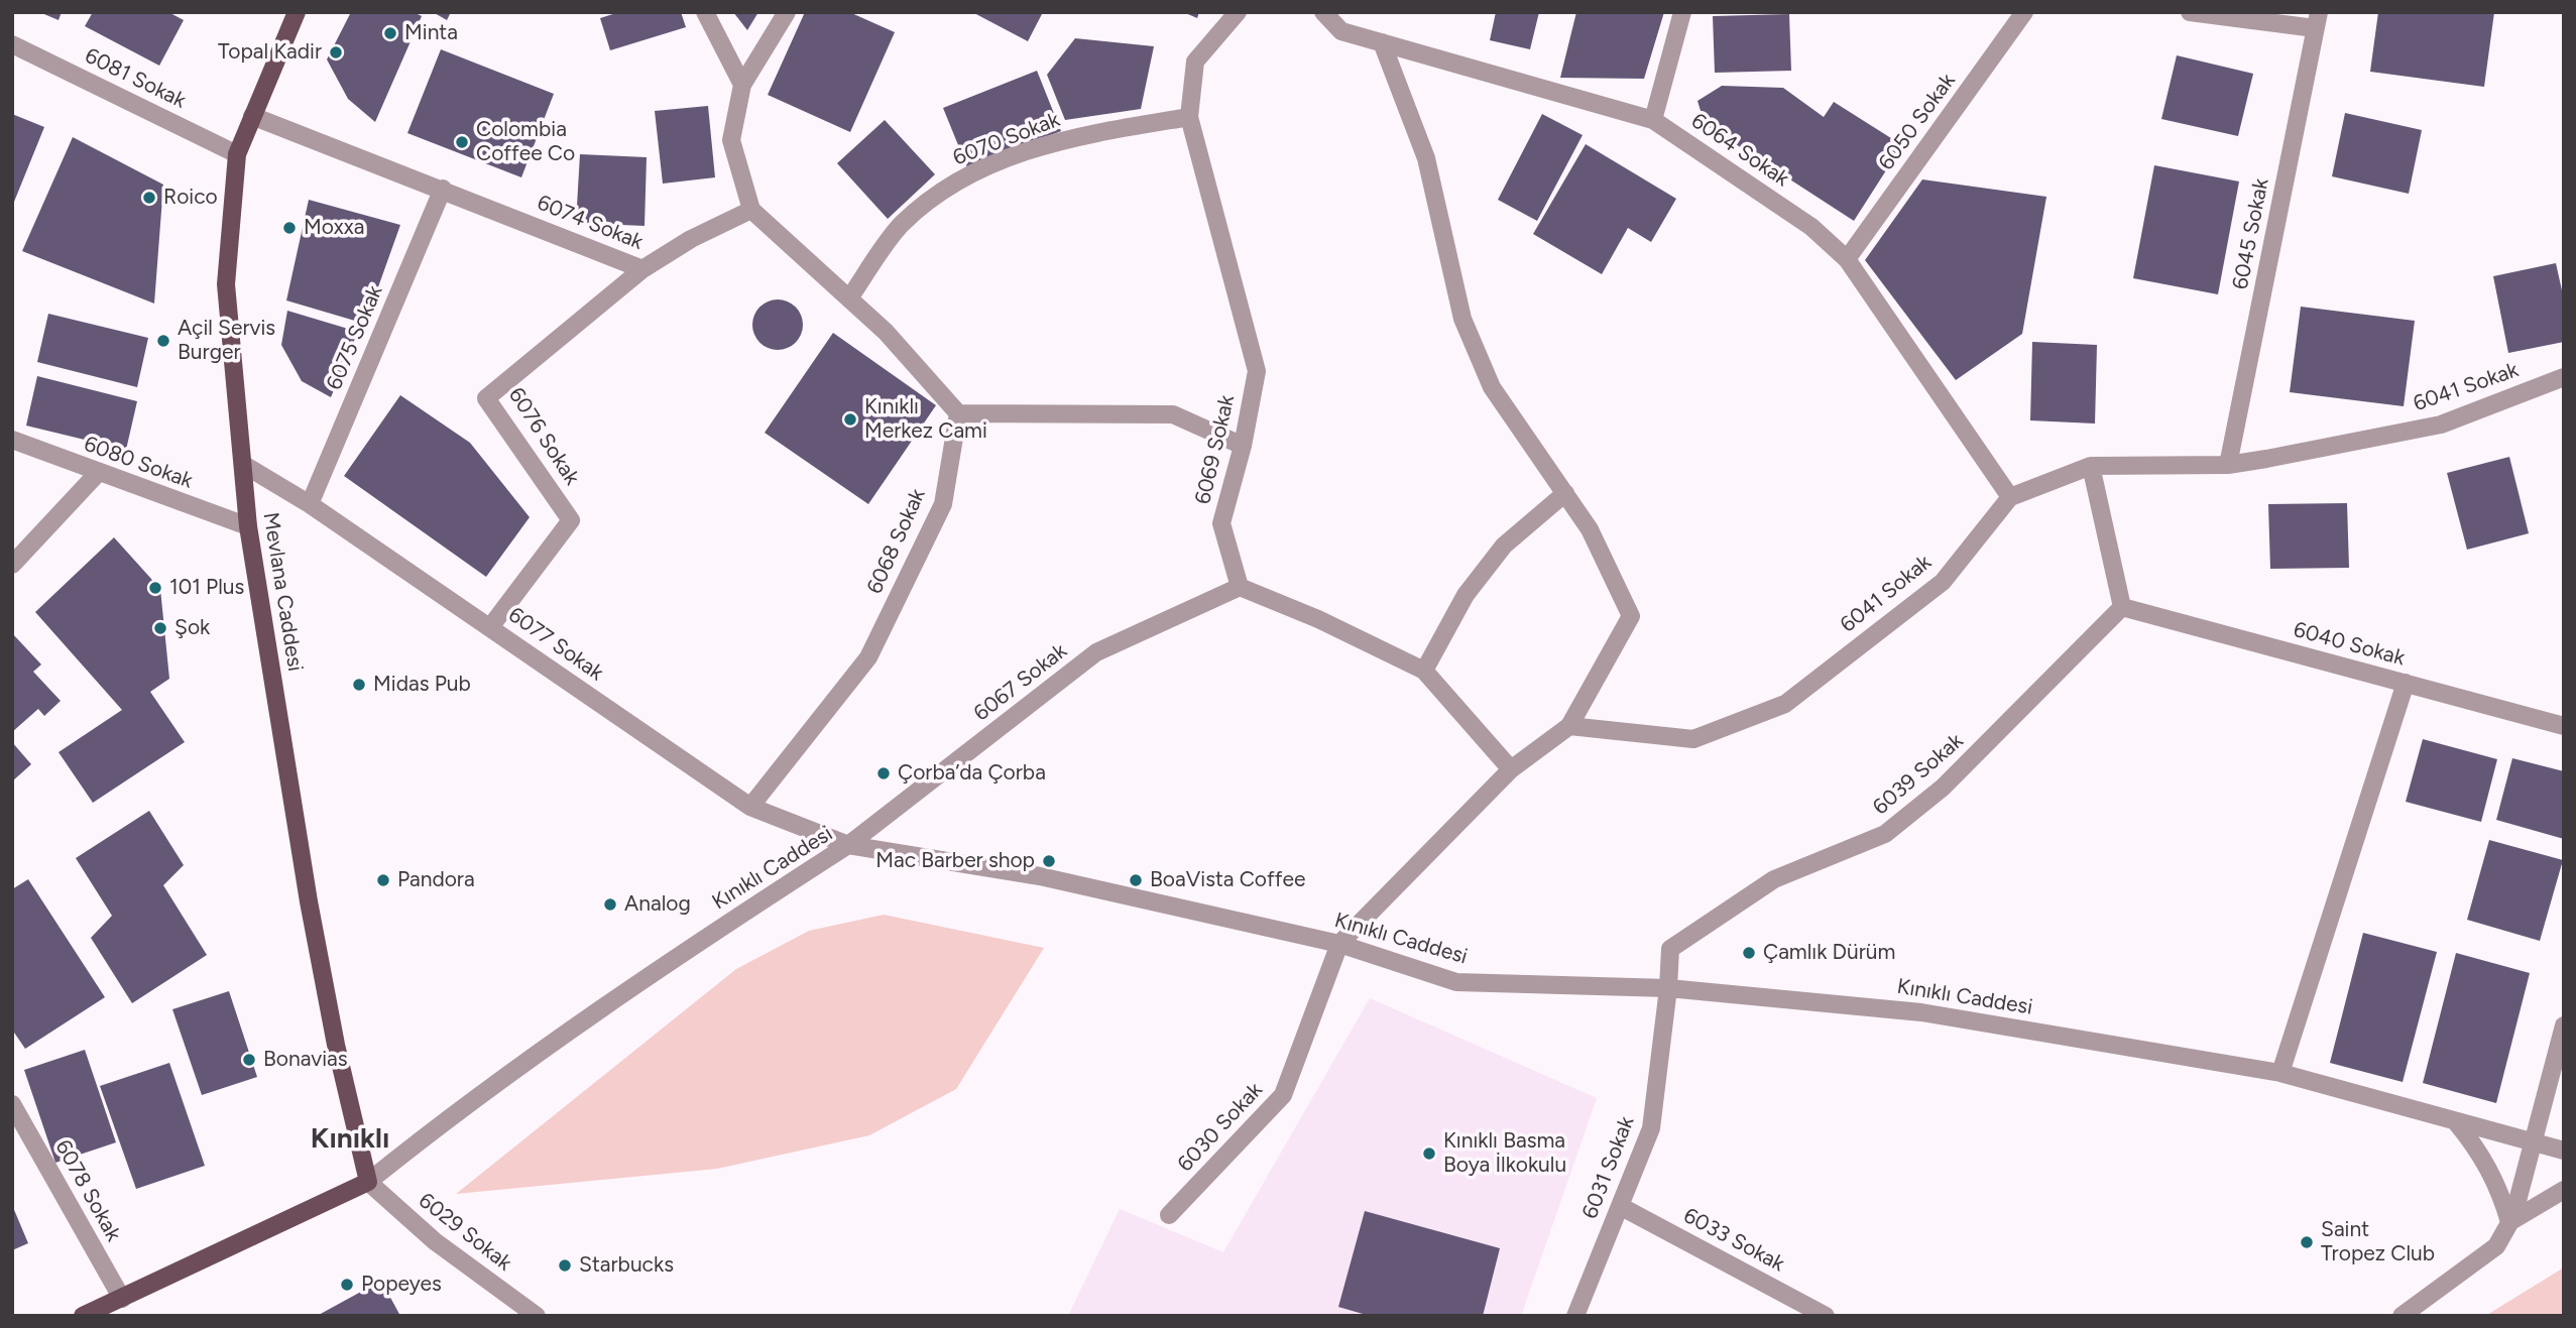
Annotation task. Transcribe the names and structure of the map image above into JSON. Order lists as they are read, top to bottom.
{
  "streets": {
    "main road": ["Mevlana Caddesi"],
    "street": [
      "6081 Sokak",
      "6050 Sokak",
      "6070 Sokak",
      "6064 Sokak",
      "6074 Sokak",
      "6045 Sokak",
      "6075 Sokak",
      "6041 Sokak",
      "6076 Sokak",
      "6069 Sokak",
      "6080 Sokak",
      "6068 Sokak",
      "6077 Sokak",
      "6040 Sokak",
      "6067 Sokak",
      "6039 Sokak",
      "Kınıklı Caddesi",
      "6030 Sokak",
      "6031 Sokak",
      "6078 Sokak",
      "6029 Sokak",
      "6033 Sokak"
    ]
  },
  "crossings": [
    ["6081 Sokak", "Mevlana Caddesi"],
    ["6050 Sokak", "6064 Sokak"],
    ["6070 Sokak", "6069 Sokak"],
    ["6064 Sokak", "6041 Sokak"],
    ["6074 Sokak", "6075 Sokak"],
    ["6074 Sokak", "6076 Sokak"],
    ["6074 Sokak", "Mevlana Caddesi"],
    ["6045 Sokak", "6041 Sokak"],
    ["6075 Sokak", "6077 Sokak"],
    ["6076 Sokak", "6077 Sokak"],
    ["6069 Sokak", "6067 Sokak"],
    ["6080 Sokak", "Mevlana Caddesi"],
    ["6068 Sokak", "6077 Sokak"],
    ["Mevlana Caddesi", "6077 Sokak"],
    ["Mevlana Caddesi", "Kınıklı Caddesi"],
    ["Mevlana Caddesi", "6029 Sokak"],
    ["6077 Sokak", "6067 Sokak"],
    ["6077 Sokak", "Kınıklı Caddesi"],
    ["6040 Sokak", "6039 Sokak"],
    ["6067 Sokak", "Kınıklı Caddesi"],
    ["6039 Sokak", "Kınıklı Caddesi"],
    ["6039 Sokak", "6031 Sokak"],
    ["Kınıklı Caddesi", "6030 Sokak"],
    ["Kınıklı Caddesi", "6031 Sokak"],
    ["Kınıklı Caddesi", "6029 Sokak"],
    ["6031 Sokak", "6033 Sokak"]
  ],
  "districts": ["Kınıklı"],
  "places": [
    "Minta",
    "Topal Kadir",
    "Colombia Coffee Co",
    "Roico",
    "Moxxa",
    "Açil Servis Burger",
    "Kınıklı Merkez Cami",
    "101 Plus",
    "Şok",
    "Midas Pub",
    "Çorba’da Çorba",
    "Mac Barber shop",
    "Pandora",
    "BoaVista Coffee",
    "Analog",
    "Çamlık Dürüm",
    "Bonavias",
    "Kınıklı Basma Boya İlkokulu",
    "Saint Tropez Club",
    "Starbucks",
    "Popeyes"
  ]
}
